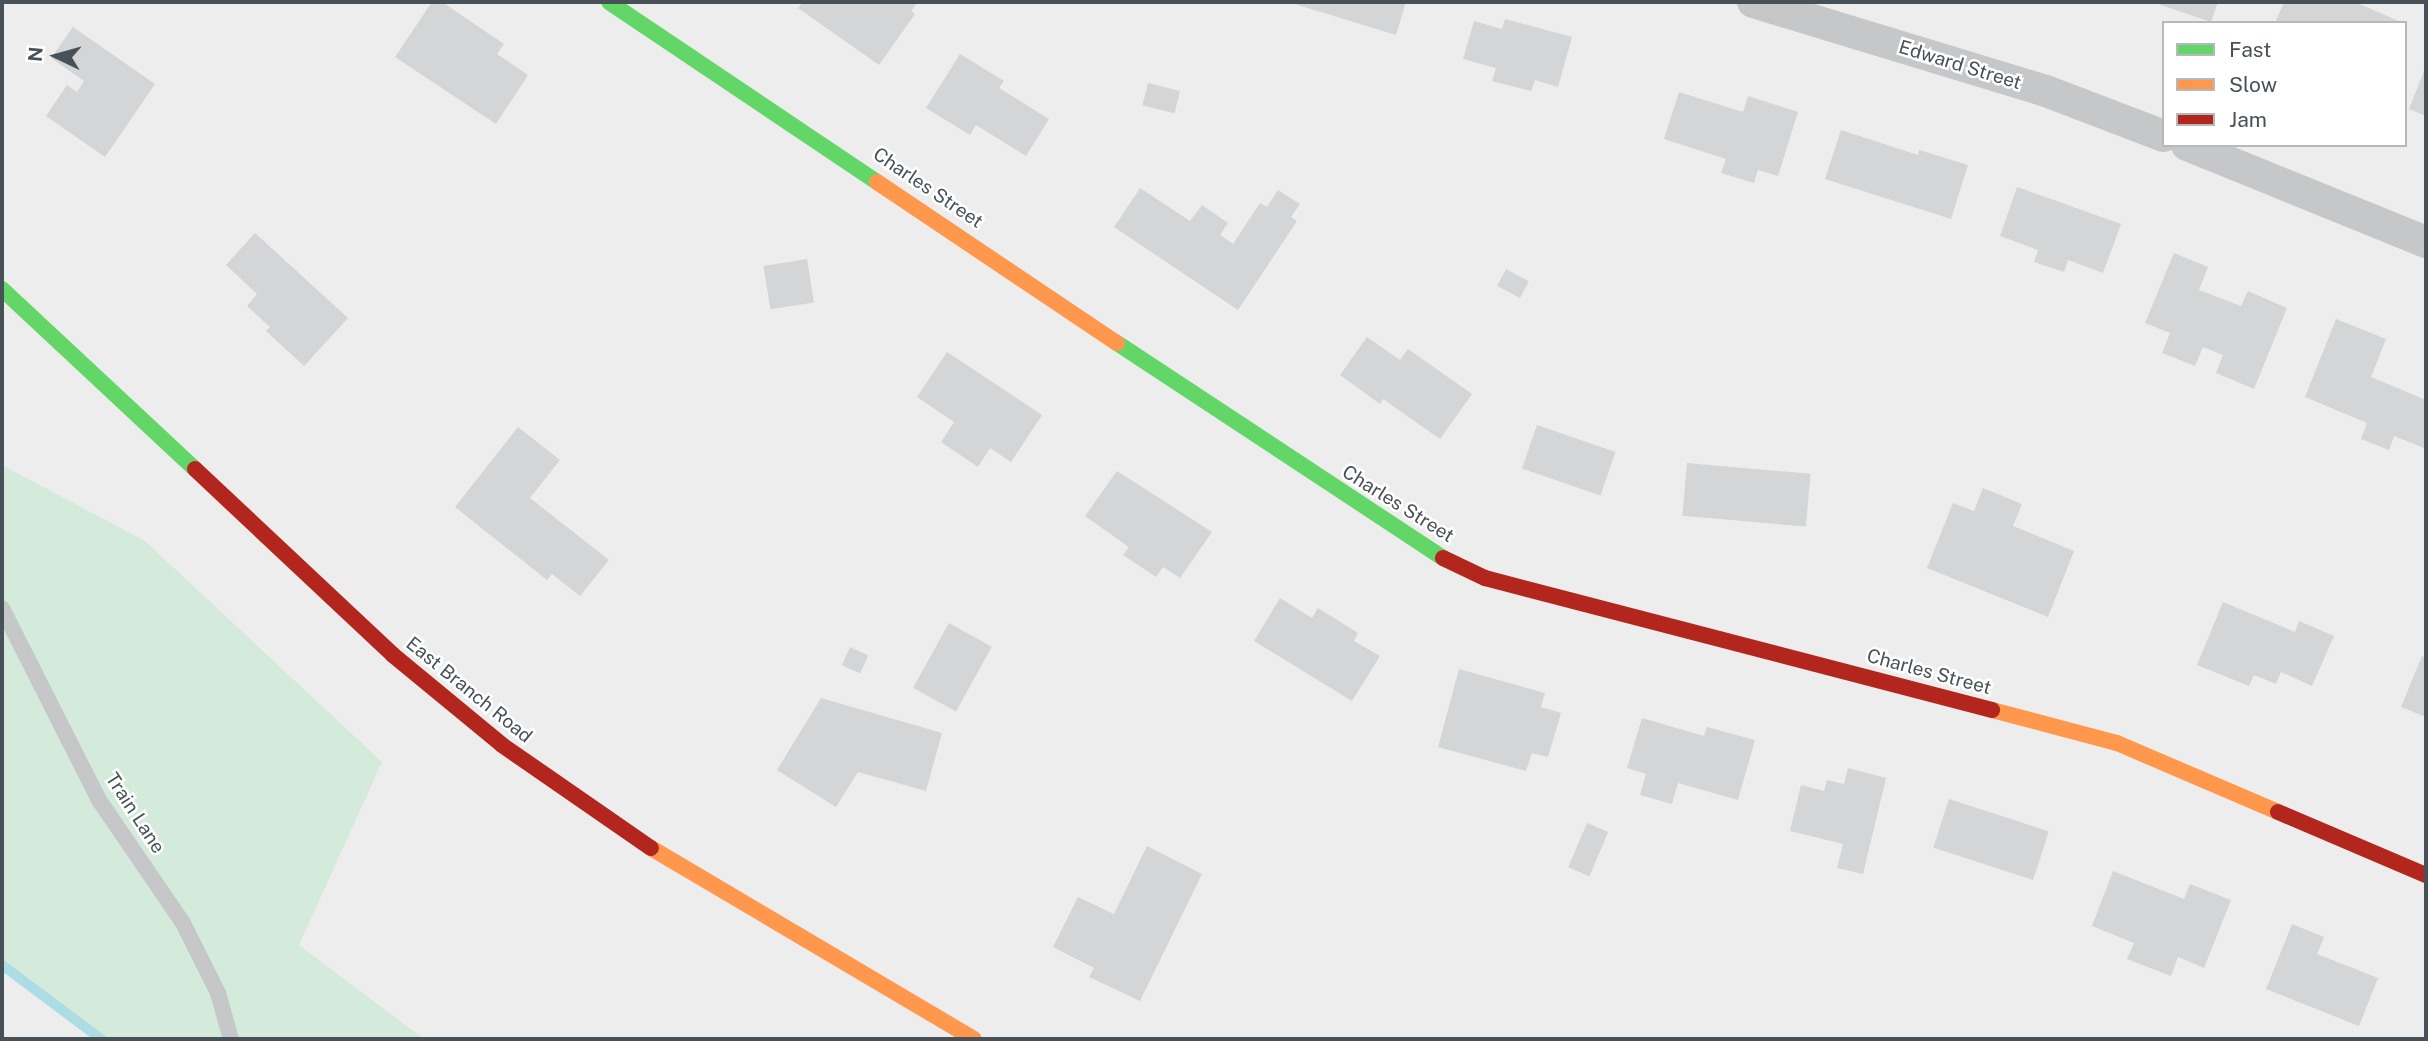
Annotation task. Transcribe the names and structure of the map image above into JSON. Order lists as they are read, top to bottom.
{
  "streets": {
    "street": ["Edward Street", "Charles Street", "East Branch Road"],
    "lane": ["Train Lane"]
  },
  "legend": ["Fast", "Slow", "Jam"],
  "north": "left"
}
